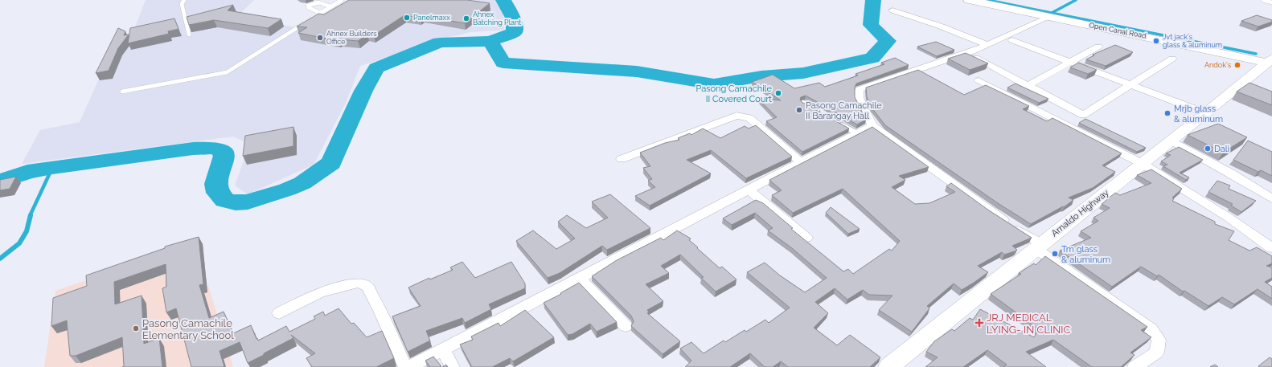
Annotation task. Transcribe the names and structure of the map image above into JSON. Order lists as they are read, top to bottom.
{
  "streets": {
    "main road": ["Open Canal Road", "Arnaldo Highway"]
  },
  "crossings": [
    ["Open Canal Road", "Arnaldo Highway"]
  ],
  "places": {
    "other": [
      "Panelmaxx",
      "Ahnex Batching Plant",
      "Ahnex Builders Office",
      "Jvt jack's glass & aluminum",
      "Andok's",
      "Pasong Camachile II Covered Court",
      "Pasong Camachile II Barangay Hall",
      "Mrjb glass & aluminum",
      "Dali",
      "Tm glass & aluminum",
      "Pasong Camachile Elementary School"
    ],
    "health": ["JRJ MEDICAL LYING- IN CLINIC"]
  }
}
